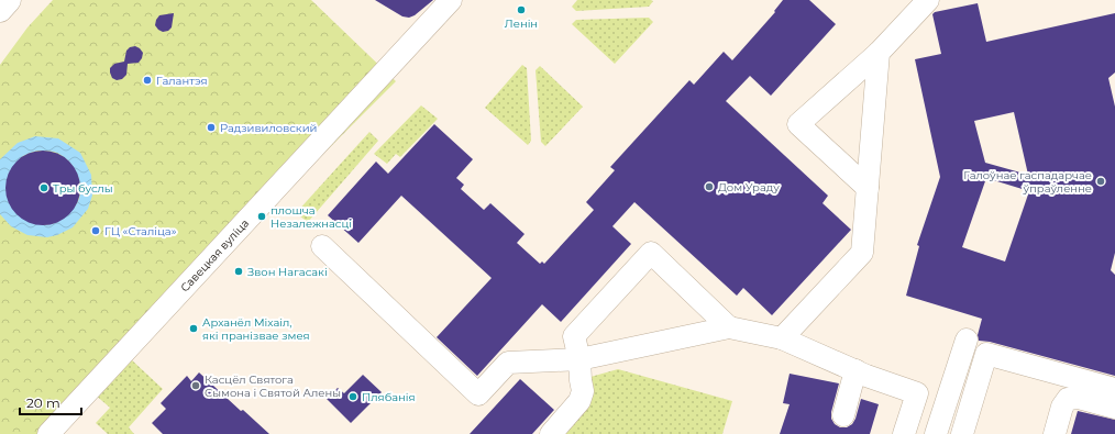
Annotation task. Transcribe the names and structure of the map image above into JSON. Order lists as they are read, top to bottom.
{
  "streets": {
    "street": ["Савецкая вуліца"]
  },
  "places": [
    "Ленін",
    "Галантэя",
    "Радзивиловский",
    "Галоўнае гаспадарчае ўпраўленне",
    "Дом Ураду",
    "Тры буслы",
    "плошча Незалежнасці",
    "ГЦ «Сталіца»",
    "Звон Нагасакі",
    "Арханёл Міхаіл, які пранізвае змея",
    "Касцёл Святога Сымона і Святой Алены",
    "Плябанія"
  ],
  "scale_bar": "20 m"
}
